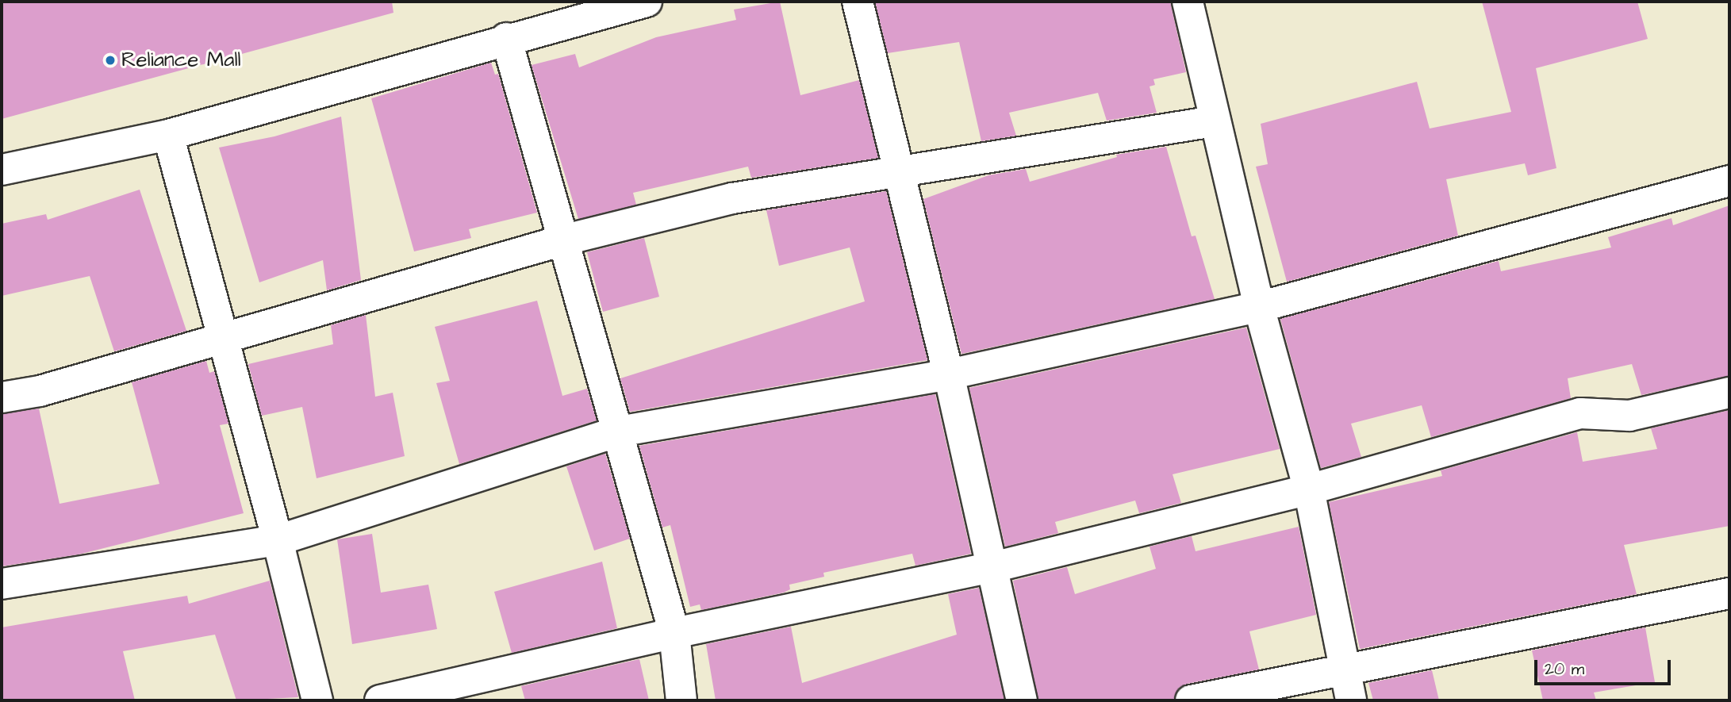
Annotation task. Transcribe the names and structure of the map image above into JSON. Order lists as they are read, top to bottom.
{
  "places": ["Reliance Mall"],
  "scale_bar": "20 m"
}
